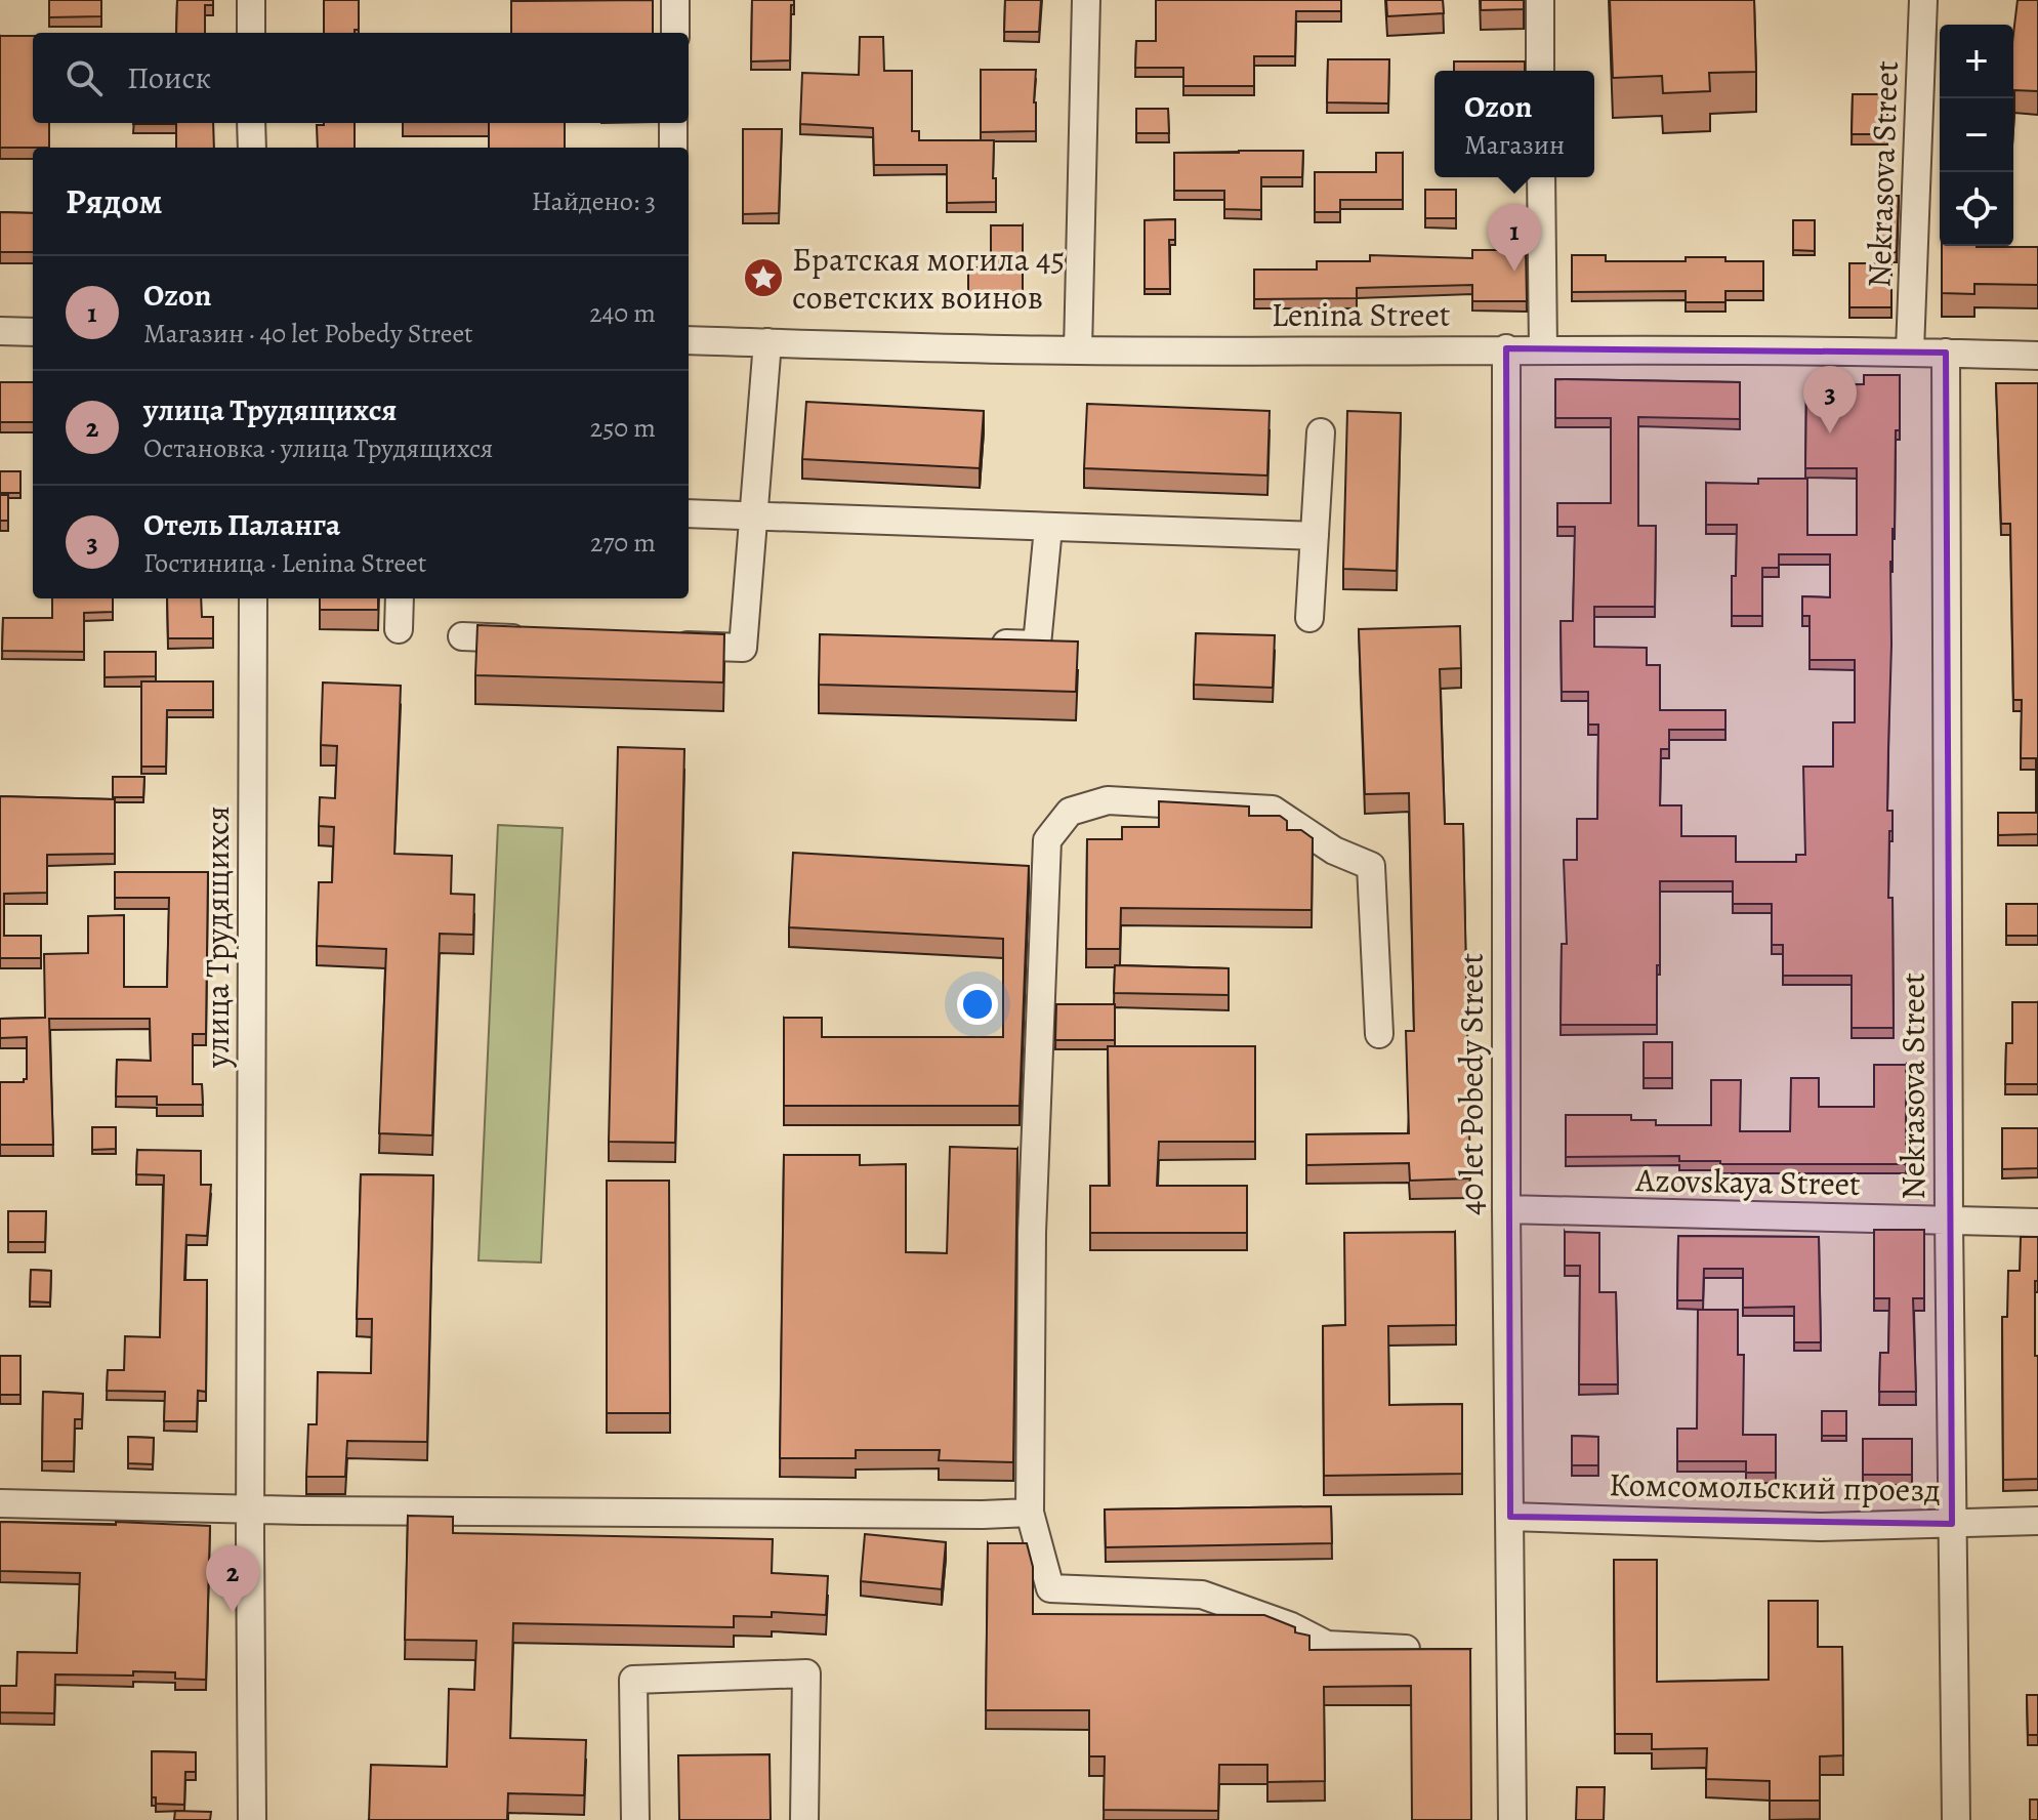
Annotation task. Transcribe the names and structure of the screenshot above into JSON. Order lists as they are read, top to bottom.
{
  "streets": {
    "street": [
      "Nekrasova Street",
      "Lenina Street",
      "улица Трудящихся",
      "40 let Pobedy Street",
      "Azovskaya Street",
      "Комсомольский проезд"
    ]
  },
  "crossings": [
    ["Nekrasova Street", "Lenina Street"],
    ["Nekrasova Street", "Azovskaya Street"],
    ["Nekrasova Street", "Комсомольский проезд"],
    ["Lenina Street", "40 let Pobedy Street"],
    ["40 let Pobedy Street", "Azovskaya Street"],
    ["40 let Pobedy Street", "Комсомольский проезд"]
  ],
  "places": {
    "place": ["Братская могила 45 советских воинов"]
  },
  "page": {
    "map_buttons": ["+", "−"],
    "search": "Поиск",
    "popup": ["Ozon", "Магазин"],
    "heading": ["Рядом", "Найдено: 3"],
    "pins": ["1", "3", "2"],
    "list": [
      {
        "mark": "1",
        "name": "Ozon",
        "note": "Магазин · 40 let Pobedy Street",
        "value": "240 m"
      },
      {
        "mark": "2",
        "name": "улица Трудящихся",
        "note": "Остановка · улица Трудящихся",
        "value": "250 m"
      },
      {
        "mark": "3",
        "name": "Отель Паланга",
        "note": "Гостиница · Lenina Street",
        "value": "270 m"
      }
    ]
  }
}
